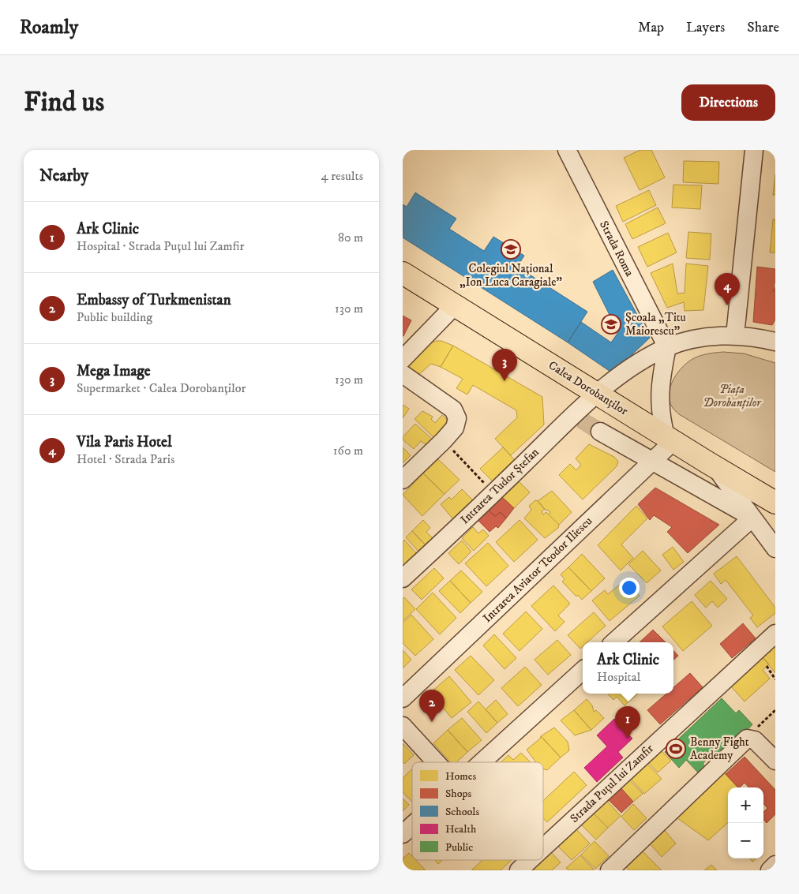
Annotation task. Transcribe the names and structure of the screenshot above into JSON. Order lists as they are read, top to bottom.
{
  "streets": {
    "main road": ["Calea Dorobanților"],
    "street": [
      "Strada Roma",
      "Intrarea Tudor Ștefan",
      "Intrarea Aviator Teodor Iliescu",
      "Strada Puțul lui Zamfir"
    ]
  },
  "crossings": [
    ["Calea Dorobanților", "Intrarea Tudor Ștefan"],
    ["Calea Dorobanților", "Intrarea Aviator Teodor Iliescu"]
  ],
  "parks": ["Piața Dorobanților"],
  "places": {
    "school or university": ["Colegiul Național „Ion Luca Caragiale”", "Școala „Titu Maiorescu”"],
    "sports": ["Benny Fight Academy"]
  },
  "legend": [
    "Homes",
    "Shops",
    "Schools",
    "Health",
    "Public"
  ],
  "page": {
    "header": "Roamly",
    "nav": ["Map", "Layers", "Share"],
    "buttons": "Directions",
    "title": "Find us",
    "heading": ["Nearby", "4 results"],
    "list": [
      {
        "mark": "1",
        "name": "Ark Clinic",
        "note": "Hospital · Strada Puțul lui Zamfir",
        "value": "80 m"
      },
      {
        "mark": "2",
        "name": "Embassy of Turkmenistan",
        "note": "Public building",
        "value": "130 m"
      },
      {
        "mark": "3",
        "name": "Mega Image",
        "note": "Supermarket · Calea Dorobanților",
        "value": "130 m"
      },
      {
        "mark": "4",
        "name": "Vila Paris Hotel",
        "note": "Hotel · Strada Paris",
        "value": "160 m"
      }
    ],
    "pins": [
      "4",
      "3",
      "2",
      "1"
    ],
    "popup": ["Ark Clinic", "Hospital"],
    "map_buttons": ["+", "−"]
  }
}
